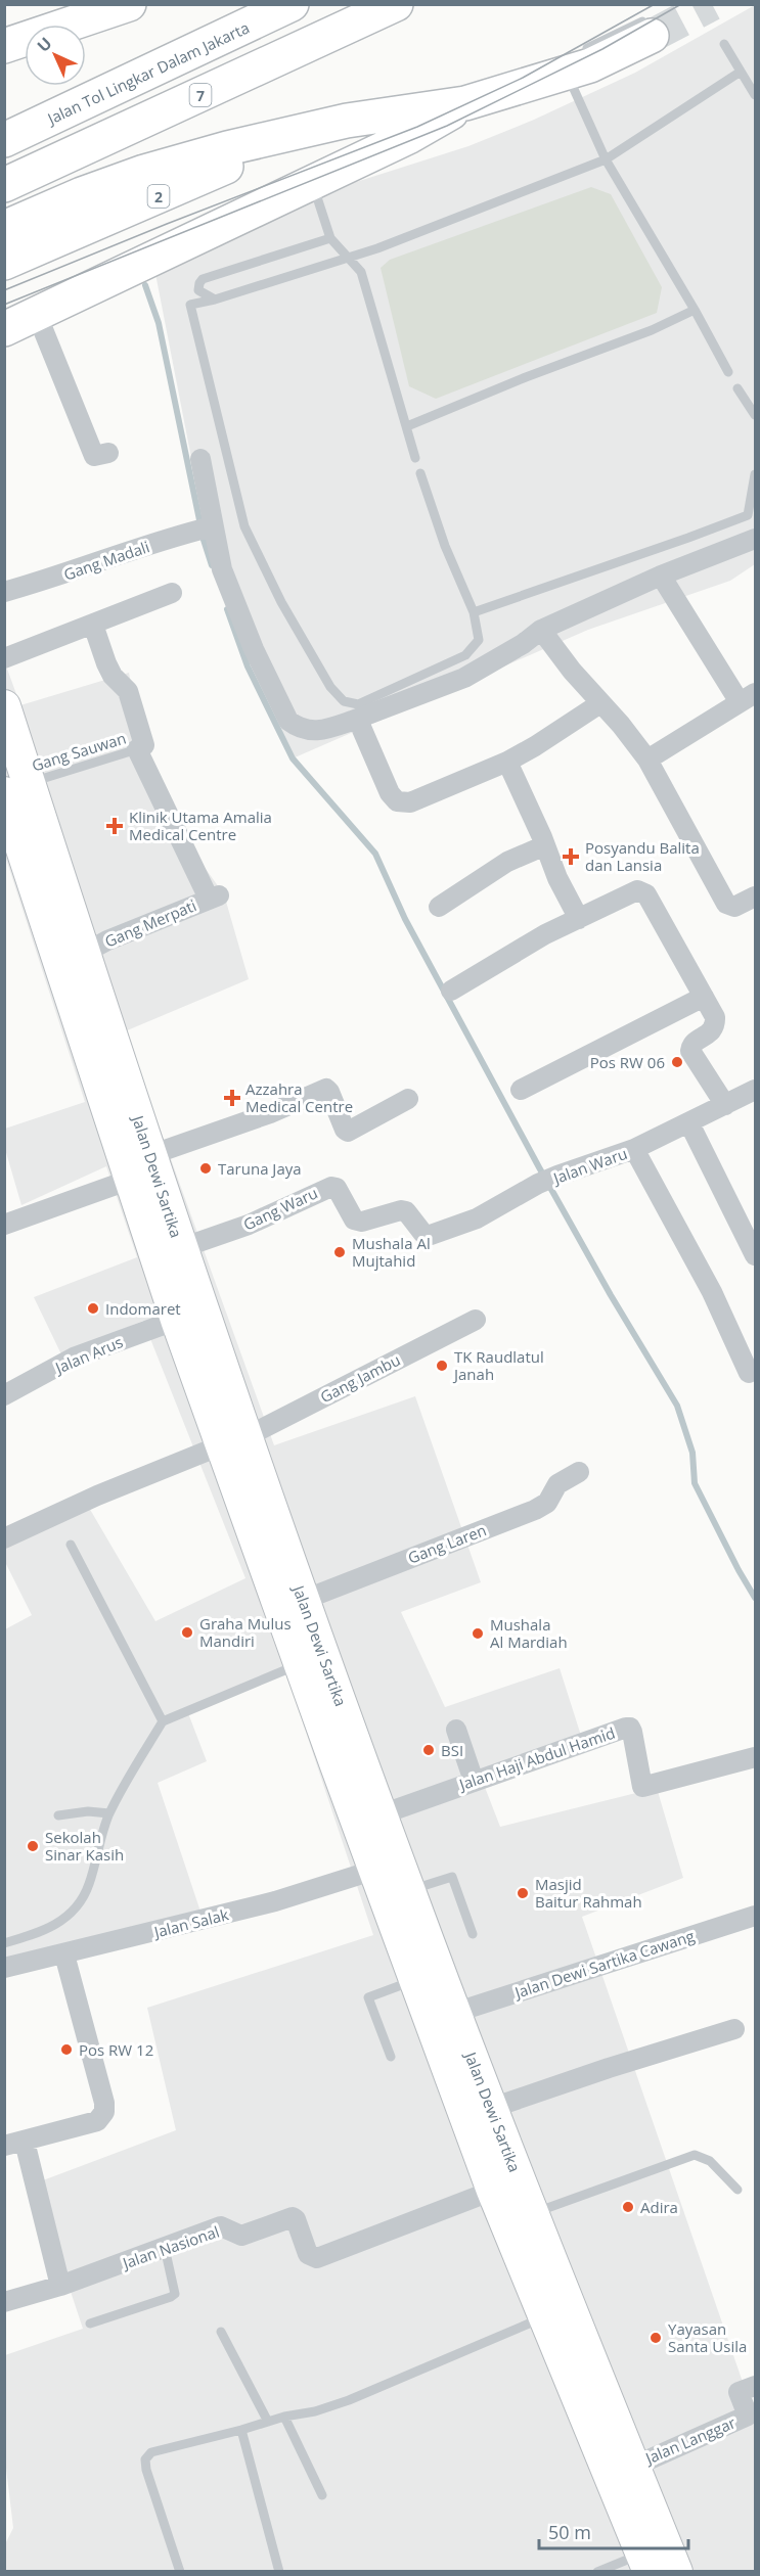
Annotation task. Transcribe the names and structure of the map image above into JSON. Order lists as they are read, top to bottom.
{
  "streets": {
    "highway": ["Jalan Tol Lingkar Dalam Jakarta", "7", "2"],
    "main road": ["Jalan Dewi Sartika"],
    "street": [
      "Gang Madali",
      "Gang Merpati",
      "Jalan Waru",
      "Gang Waru",
      "Jalan Arus",
      "Gang Jambu",
      "Gang Laren",
      "Jalan Haji Abdul Hamid",
      "Jalan Salak",
      "Jalan Dewi Sartika Cawang",
      "Jalan Nasional",
      "Jalan Langgar"
    ],
    "lane": ["Gang Sauwan"]
  },
  "crossings": [
    ["Gang Sauwan", "Gang Merpati"],
    ["Gang Sauwan", "Jalan Dewi Sartika"],
    ["Gang Merpati", "Jalan Dewi Sartika"],
    ["Jalan Waru", "Gang Waru"],
    ["Jalan Dewi Sartika", "Gang Waru"],
    ["Jalan Dewi Sartika", "Jalan Arus"],
    ["Jalan Dewi Sartika", "Gang Jambu"],
    ["Jalan Dewi Sartika", "Gang Laren"],
    ["Jalan Dewi Sartika", "Jalan Haji Abdul Hamid"],
    ["Jalan Dewi Sartika", "Jalan Salak"],
    ["Jalan Dewi Sartika", "Jalan Dewi Sartika Cawang"],
    ["Jalan Dewi Sartika", "Jalan Nasional"],
    ["Jalan Dewi Sartika", "Jalan Langgar"]
  ],
  "places": {
    "health": ["Klinik Utama Amalia Medical Centre", "Posyandu Balita dan Lansia", "Azzahra Medical Centre"],
    "other": [
      "Pos RW 06",
      "Taruna Jaya",
      "Mushala Al Mujtahid",
      "Indomaret",
      "TK Raudlatul Janah",
      "Graha Mulus Mandiri",
      "Mushala Al Mardiah",
      "BSI",
      "Sekolah Sinar Kasih",
      "Masjid Baitur Rahmah",
      "Pos RW 12",
      "Adira",
      "Yayasan Santa Usila"
    ]
  },
  "scale_bar": "50 m",
  "north": "top left"
}
